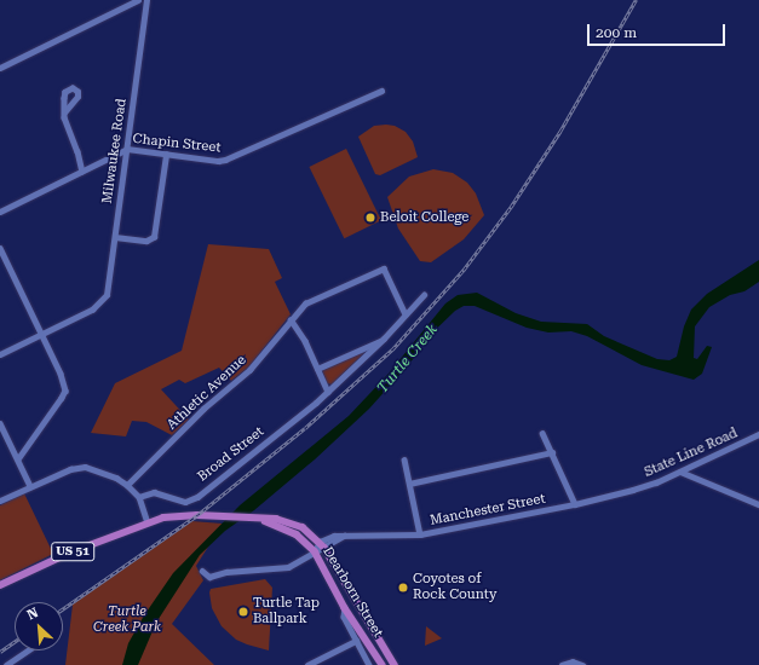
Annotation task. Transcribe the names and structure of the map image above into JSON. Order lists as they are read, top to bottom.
{
  "streets": {
    "main road": ["US 51", "Dearborn Street"],
    "street": [
      "Chapin Street",
      "Milwaukee Road",
      "Athletic Avenue",
      "State Line Road",
      "Broad Street",
      "Manchester Street"
    ]
  },
  "crossings": [
    ["Chapin Street", "Milwaukee Road"],
    ["State Line Road", "Manchester Street"],
    ["Manchester Street", "Dearborn Street"],
    ["US 51", "Dearborn Street"]
  ],
  "water": ["Turtle Creek"],
  "parks": ["Turtle Creek Park"],
  "places": ["Beloit College", "Coyotes of Rock County", "Turtle Tap Ballpark"],
  "scale_bar": "200 m",
  "north": "top left"
}
